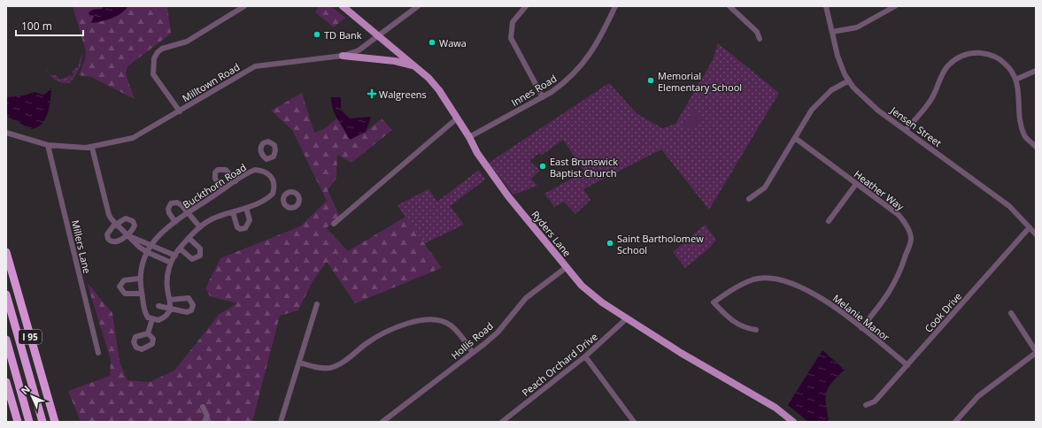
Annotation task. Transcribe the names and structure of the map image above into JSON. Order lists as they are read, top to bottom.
{
  "streets": {
    "highway": ["I 95"],
    "main road": ["Ryders Lane"],
    "street": [
      "Milltown Road",
      "Innes Road",
      "Jensen Street",
      "Buckthorn Road",
      "Heather Way",
      "Millers Lane",
      "Cook Drive",
      "Melanie Manor",
      "Hollis Road",
      "Peach Orchard Drive"
    ]
  },
  "crossings": [
    ["Milltown Road", "Ryders Lane"],
    ["Milltown Road", "Millers Lane"],
    ["Innes Road", "Ryders Lane"],
    ["Jensen Street", "Cook Drive"],
    ["Heather Way", "Melanie Manor"],
    ["Ryders Lane", "Hollis Road"],
    ["Ryders Lane", "Peach Orchard Drive"],
    ["Cook Drive", "Melanie Manor"]
  ],
  "places": {
    "other": [
      "TD Bank",
      "Wawa",
      "Memorial Elementary School",
      "East Brunswick Baptist Church",
      "Saint Bartholomew School"
    ],
    "health": ["Walgreens"]
  },
  "scale_bar": "100 m",
  "north": "top left"
}
